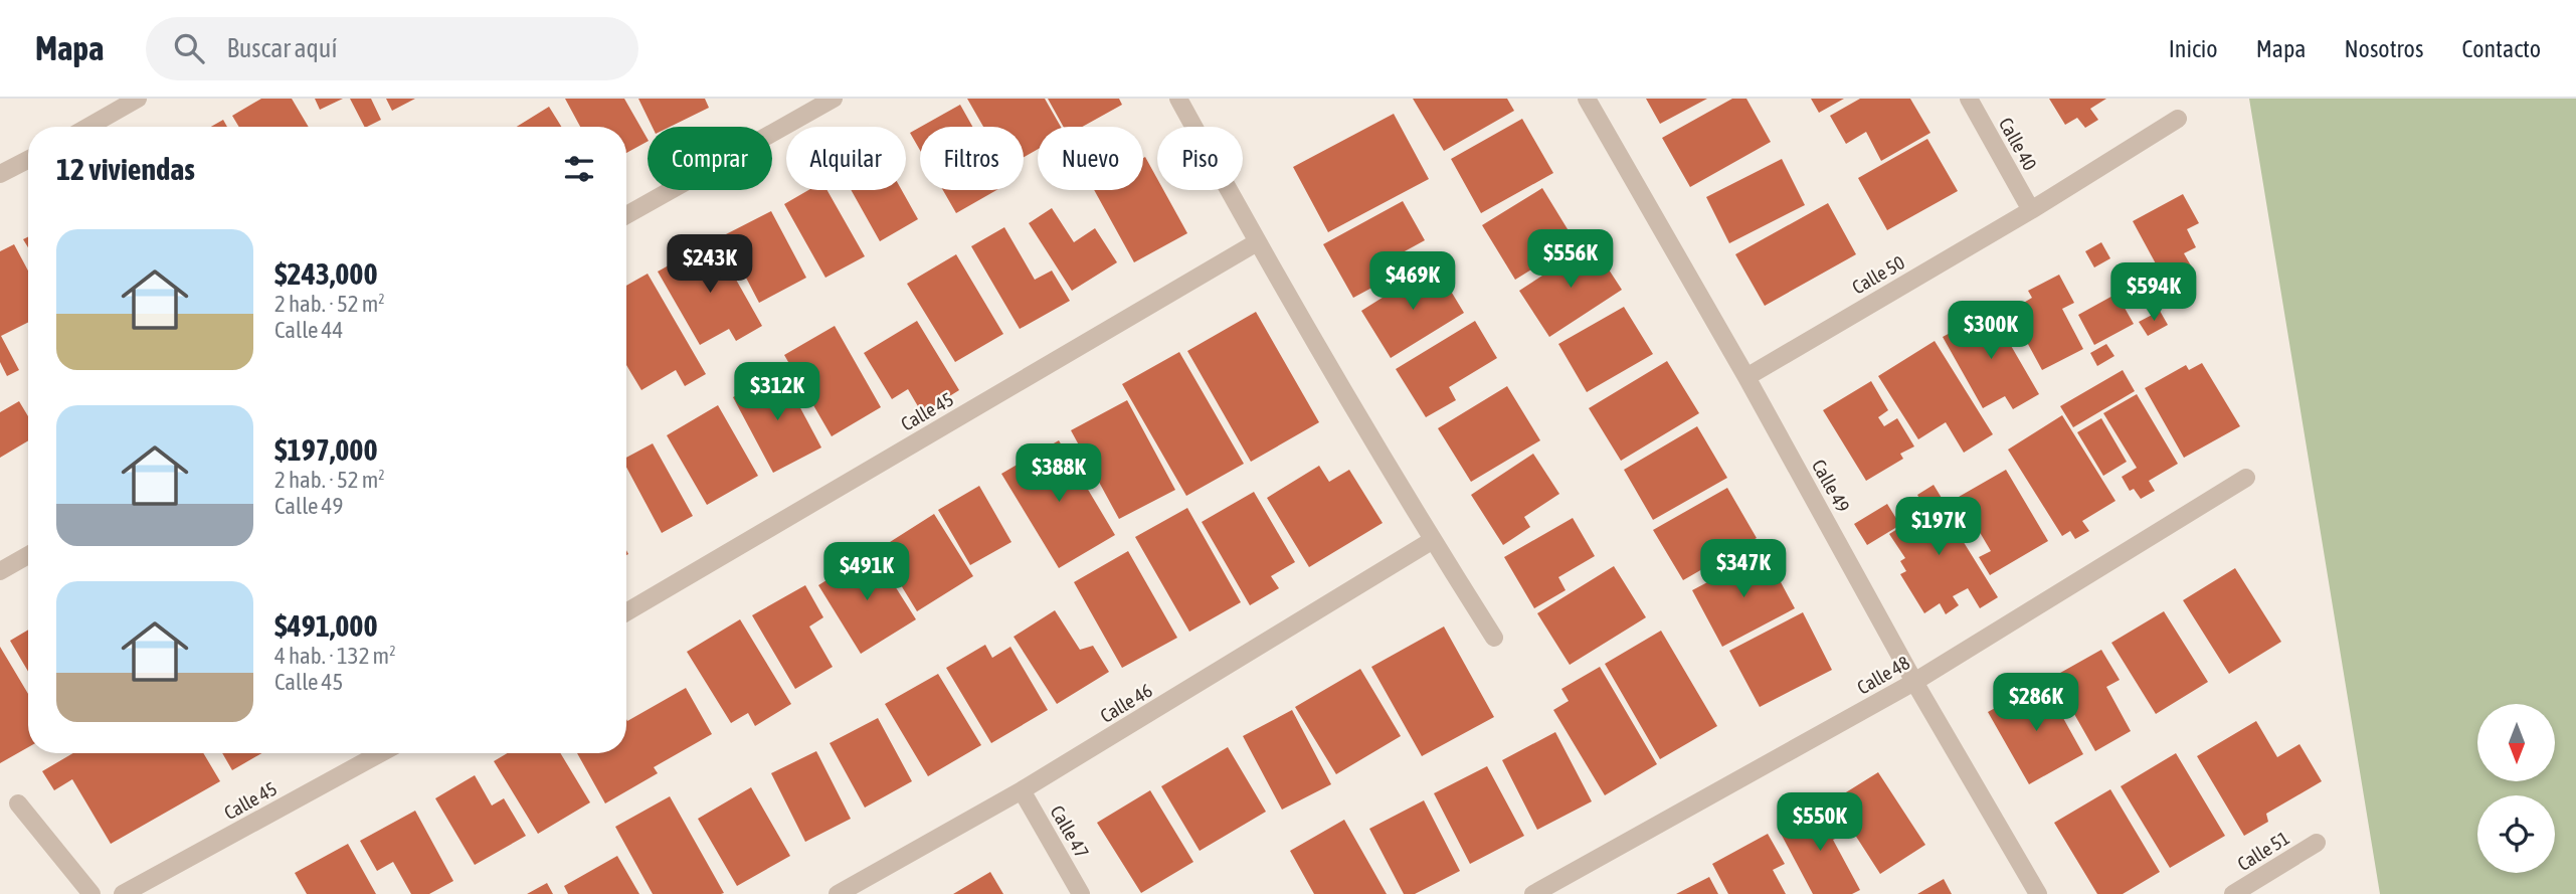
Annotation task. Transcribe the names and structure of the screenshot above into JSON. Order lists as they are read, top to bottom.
{
  "streets": {
    "street": [
      "Calle 40",
      "Calle 50",
      "Calle 45",
      "Calle 49",
      "Calle 48",
      "Calle 46",
      "Calle 47",
      "Calle 51"
    ]
  },
  "crossings": [
    ["Calle 40", "Calle 50"],
    ["Calle 50", "Calle 49"],
    ["Calle 49", "Calle 48"],
    ["Calle 46", "Calle 47"]
  ],
  "north": "bottom",
  "page": {
    "header": "Mapa",
    "search": "Buscar aquí",
    "nav": [
      "Inicio",
      "Mapa",
      "Nosotros",
      "Contacto"
    ],
    "chip": [
      "Comprar",
      "Alquilar",
      "Filtros",
      "Nuevo",
      "Piso"
    ],
    "heading": "12 viviendas",
    "list": [
      {
        "name": "$243,000",
        "note": "2 hab. · 52 m² · Calle 44"
      },
      {
        "name": "$197,000",
        "note": "2 hab. · 52 m² · Calle 49"
      },
      {
        "name": "$491,000",
        "note": "4 hab. · 132 m² · Calle 45"
      }
    ],
    "price": [
      "$556K",
      "$243K",
      "$469K",
      "$594K",
      "$300K",
      "$312K",
      "$388K",
      "$197K",
      "$347K",
      "$491K",
      "$286K",
      "$550K"
    ]
  }
}
